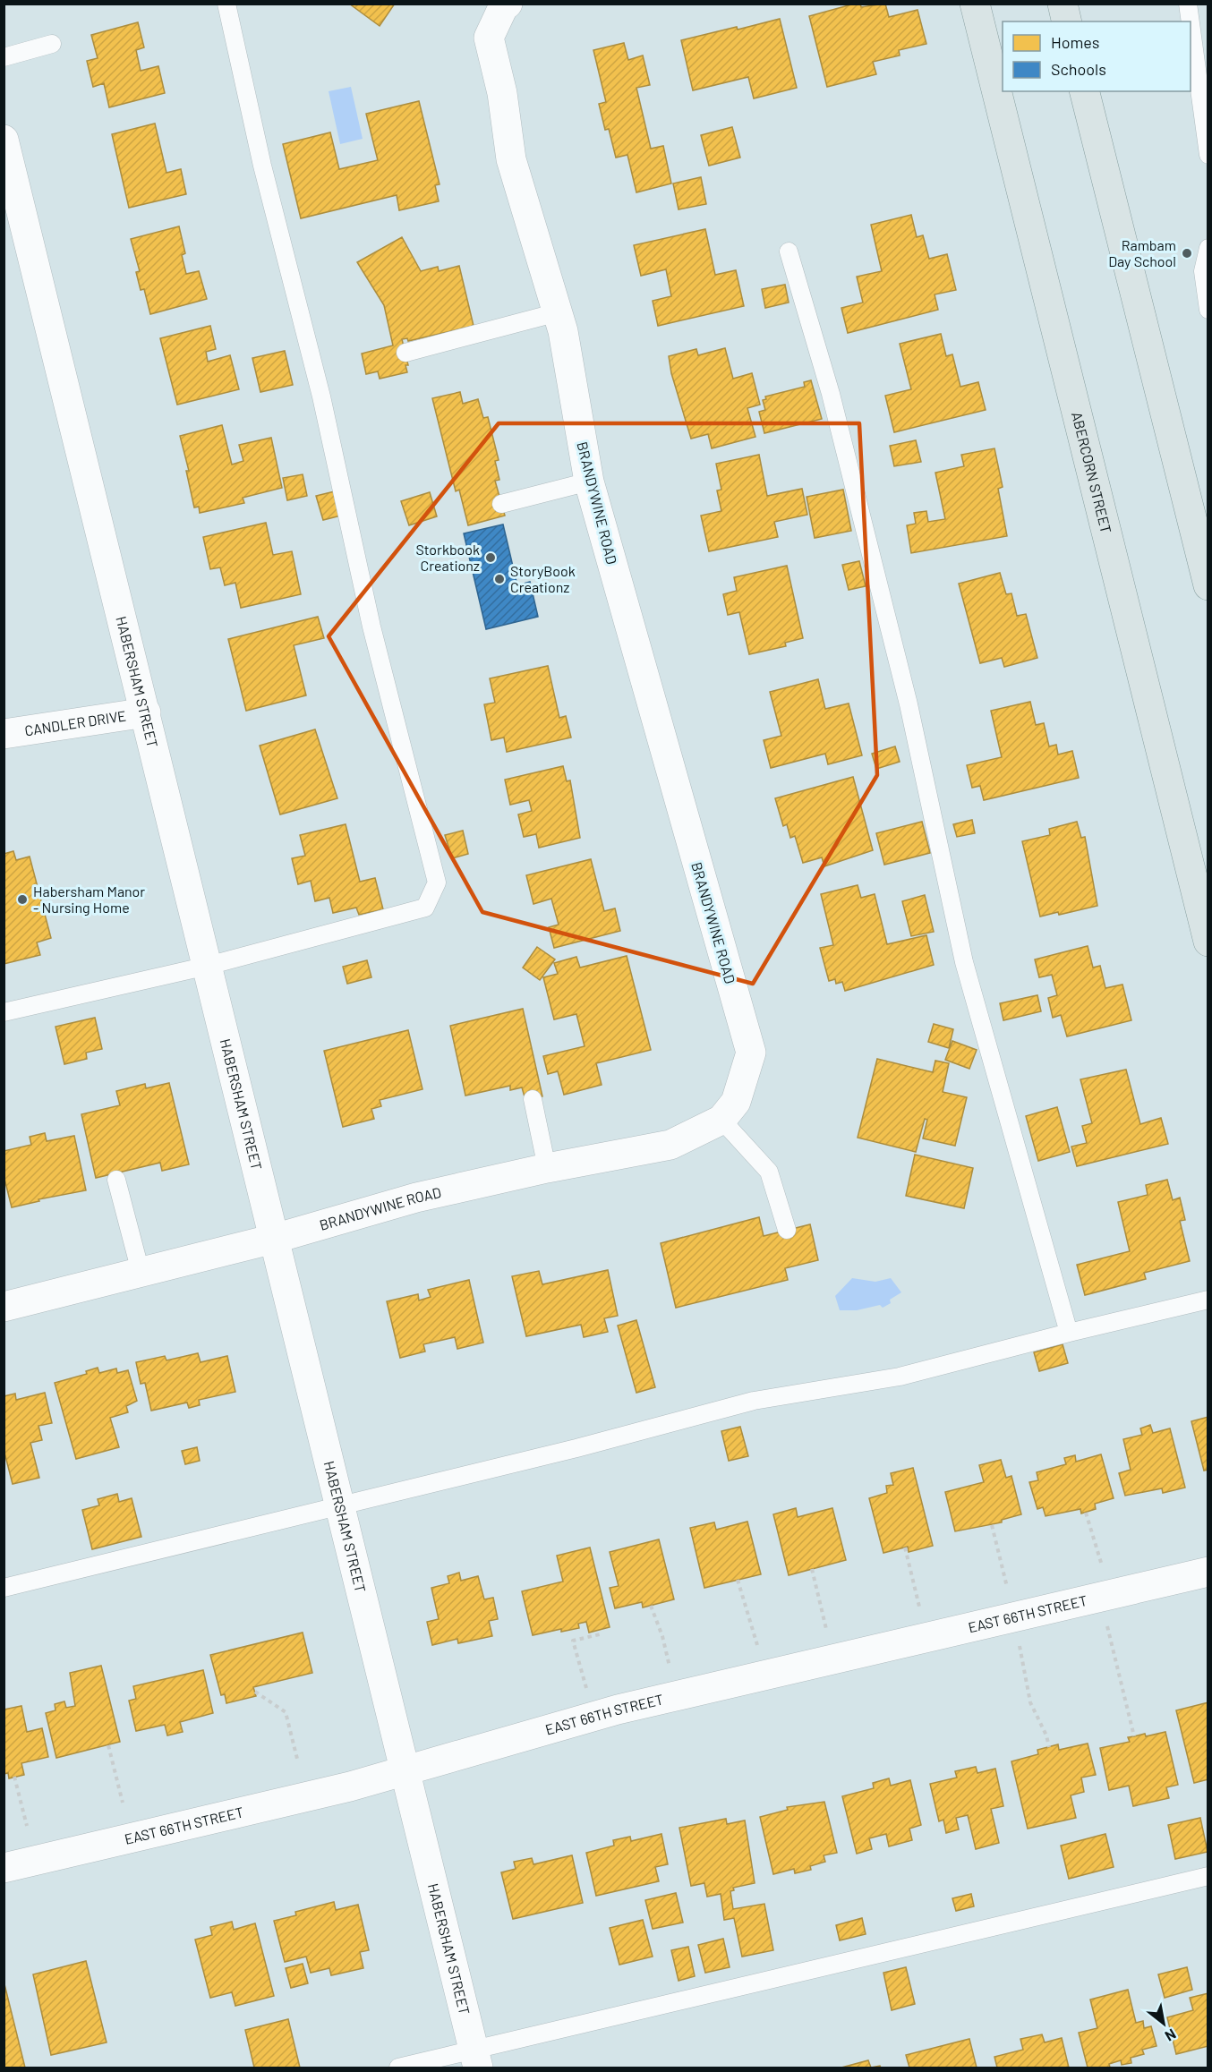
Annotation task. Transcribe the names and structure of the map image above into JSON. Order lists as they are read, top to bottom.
{
  "streets": {
    "main road": ["ABERCORN STREET"],
    "street": [
      "BRANDYWINE ROAD",
      "HABERSHAM STREET",
      "CANDLER DRIVE",
      "EAST 66TH STREET"
    ]
  },
  "crossings": [
    ["BRANDYWINE ROAD", "HABERSHAM STREET"],
    ["HABERSHAM STREET", "CANDLER DRIVE"],
    ["HABERSHAM STREET", "EAST 66TH STREET"]
  ],
  "places": [
    "Rambam Day School",
    "Storkbook Creationz",
    "StoryBook Creationz",
    "Habersham Manor - Nursing Home"
  ],
  "legend": ["Homes", "Schools"],
  "north": "bottom right"
}
